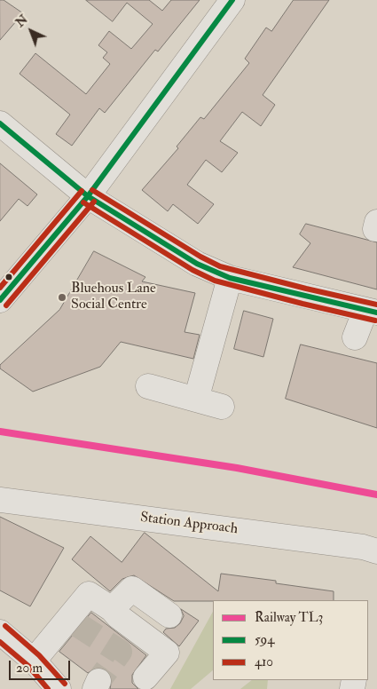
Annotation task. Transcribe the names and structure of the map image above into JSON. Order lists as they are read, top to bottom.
{
  "streets": {
    "street": ["Station Approach"]
  },
  "places": ["Bluehous Lane Social Centre"],
  "lines": ["transit line 594", "transit line 410", "rail line TL3"],
  "legend": ["Railway TL3", "594", "410"],
  "scale_bar": "20 m",
  "north": "top left"
}
